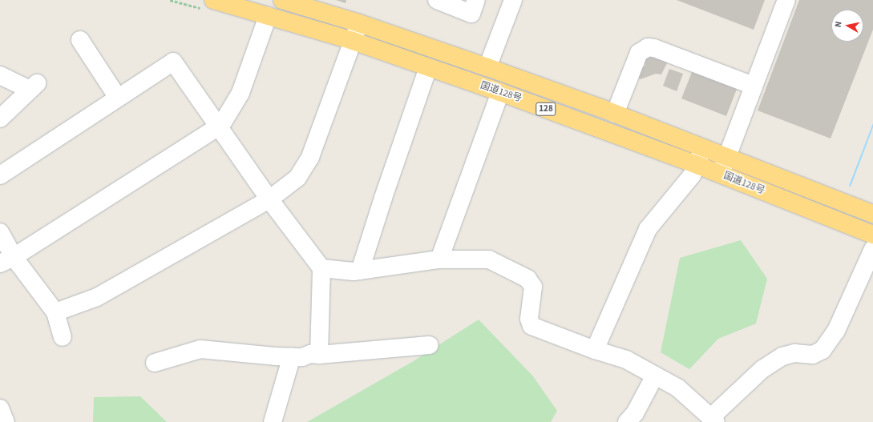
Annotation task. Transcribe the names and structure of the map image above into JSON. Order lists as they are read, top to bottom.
{
  "streets": {
    "highway": ["国道128号", "128"]
  },
  "north": "left"
}
